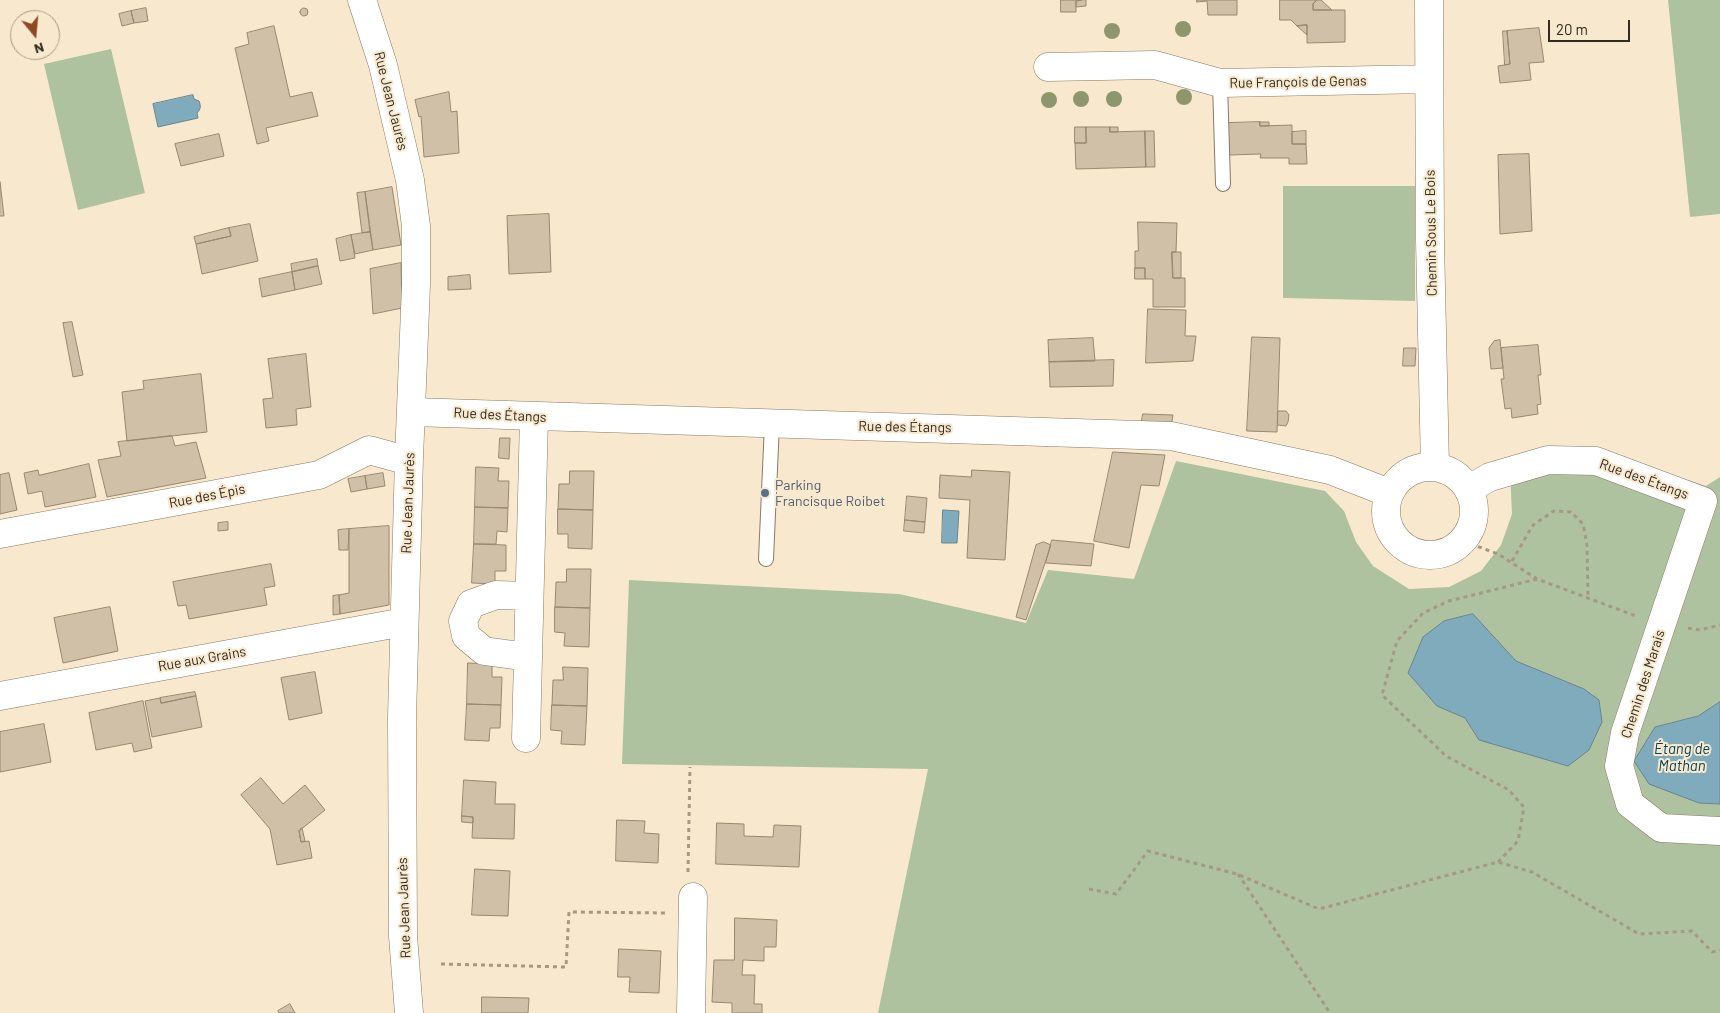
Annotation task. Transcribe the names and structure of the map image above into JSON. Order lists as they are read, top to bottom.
{
  "streets": {
    "street": [
      "Rue François de Genas",
      "Rue Jean Jaurès",
      "Chemin Sous Le Bois",
      "Rue des Étangs",
      "Rue des Épis",
      "Rue aux Grains",
      "Chemin des Marais"
    ]
  },
  "crossings": [
    ["Rue François de Genas", "Chemin Sous Le Bois"],
    ["Rue Jean Jaurès", "Rue des Étangs"],
    ["Rue Jean Jaurès", "Rue des Épis"],
    ["Rue Jean Jaurès", "Rue aux Grains"],
    ["Chemin Sous Le Bois", "Rue des Étangs"],
    ["Rue des Étangs", "Chemin des Marais"]
  ],
  "water": ["Étang de Mathan"],
  "places": ["Parking Francisque Roibet"],
  "scale_bar": "20 m",
  "north": "bottom"
}
